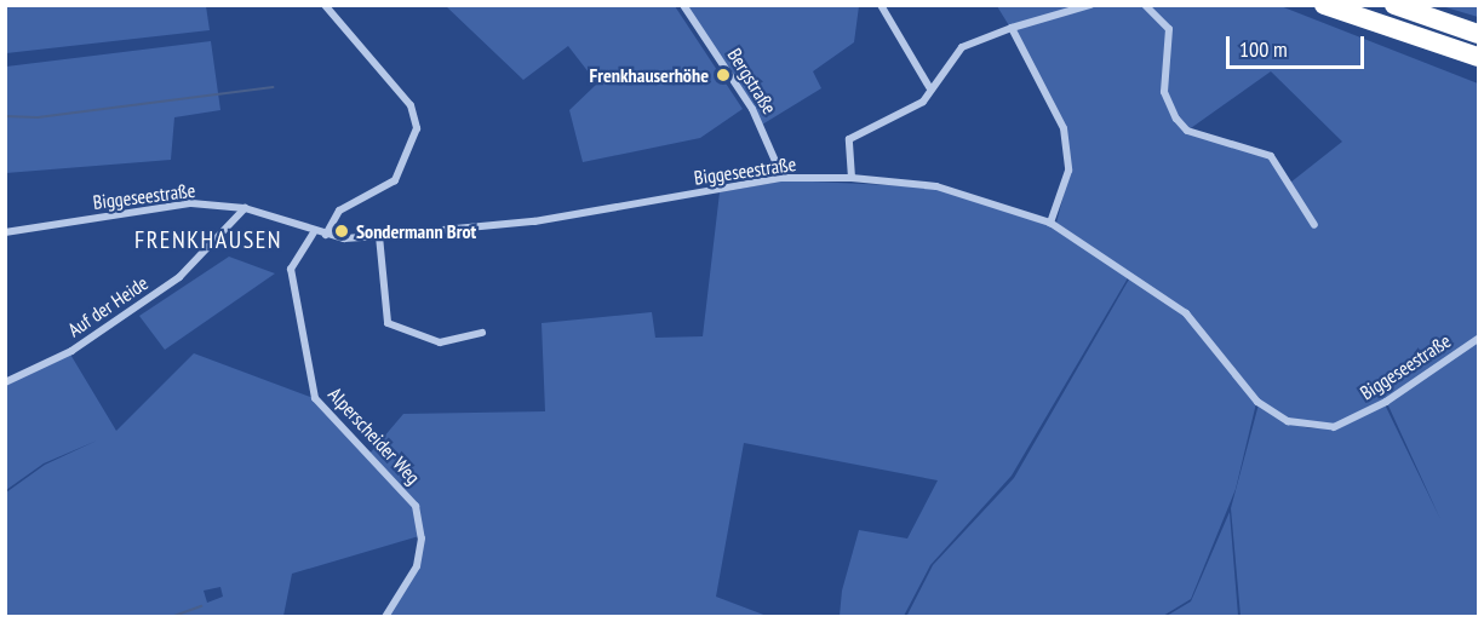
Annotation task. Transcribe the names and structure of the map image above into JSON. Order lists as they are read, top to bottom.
{
  "streets": {
    "street": [
      "Bergstraße",
      "Biggeseestraße",
      "Auf der Heide",
      "Alperscheider Weg"
    ]
  },
  "crossings": [
    ["Bergstraße", "Biggeseestraße"],
    ["Biggeseestraße", "Auf der Heide"],
    ["Biggeseestraße", "Alperscheider Weg"]
  ],
  "districts": ["FRENKHAUSEN"],
  "places": ["Frenkhauserhöhe", "Sondermann Brot"],
  "scale_bar": "100 m"
}
